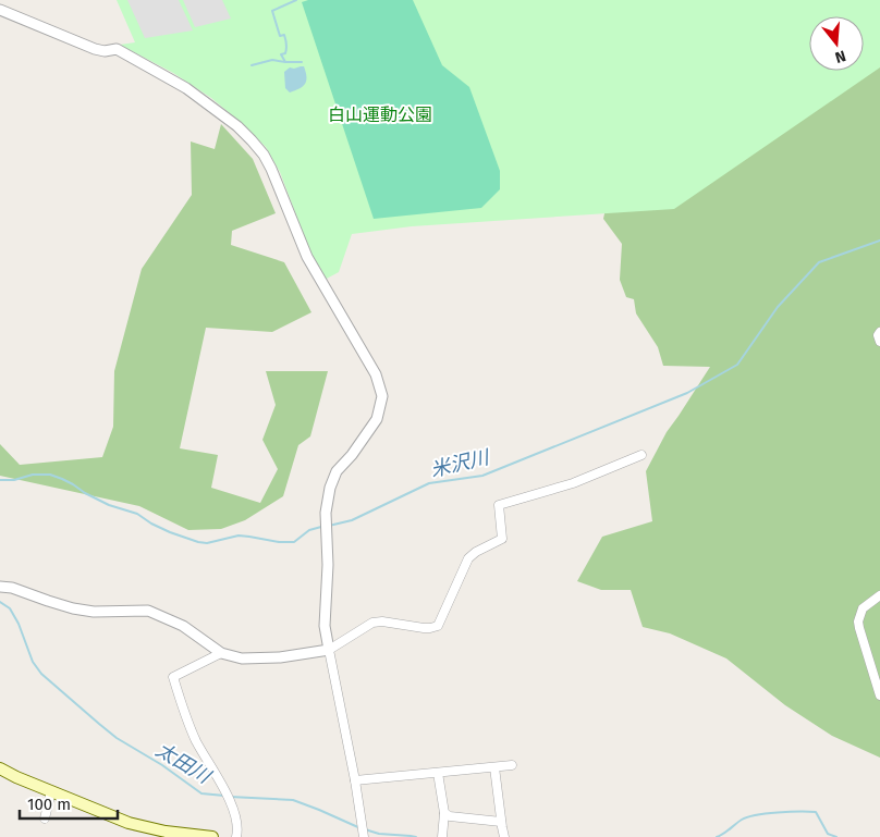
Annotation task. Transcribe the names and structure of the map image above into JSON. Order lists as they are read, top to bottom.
{
  "water": ["米沢川", "太田川"],
  "parks": ["白山運動公園"],
  "scale_bar": "100 m",
  "north": "bottom"
}
